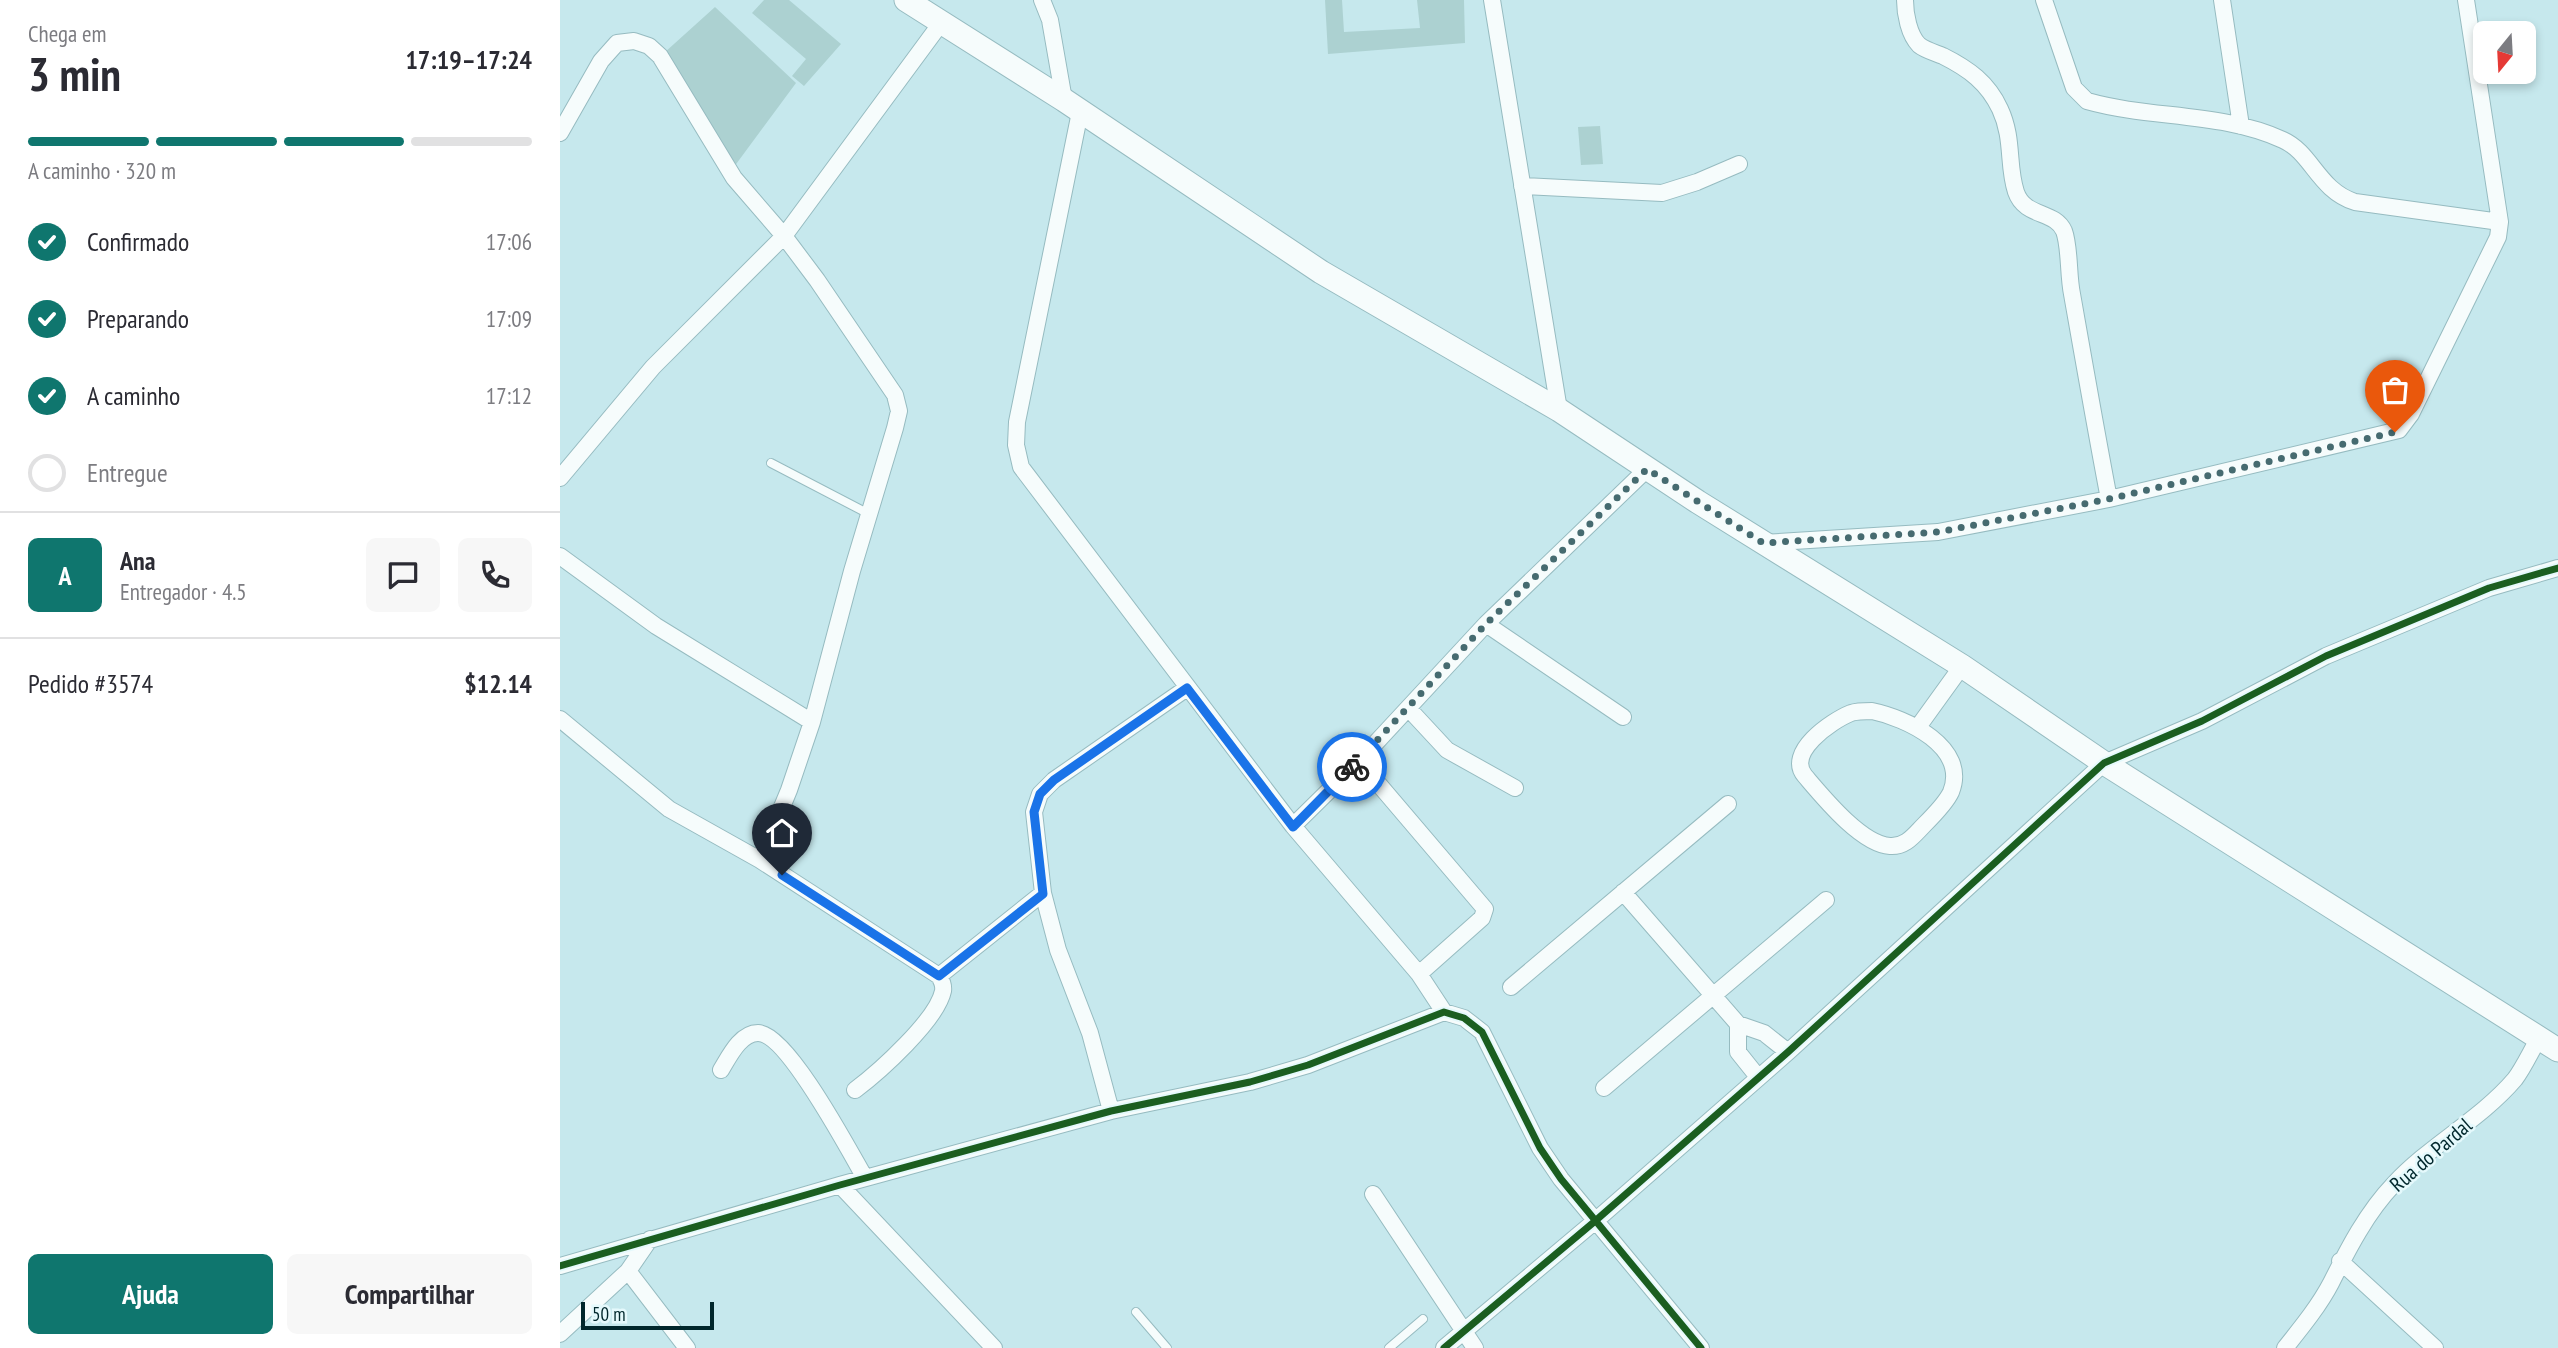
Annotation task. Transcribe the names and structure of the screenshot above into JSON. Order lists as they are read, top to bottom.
{
  "streets": {
    "street": ["Rua do Pardal"]
  },
  "scale_bar": "50 m",
  "north": "bottom",
  "page": {
    "heading": ["3 min", "Chega em", "17:19–17:24"],
    "panel": [
      "Ana",
      "Entregador · 4.5",
      "Pedido #3574",
      "$12.14"
    ],
    "bar": "A caminho · 320 m",
    "list": [
      ["Confirmado", "17:06"],
      ["Preparando", "17:09"],
      ["A caminho", "17:12"],
      "Entregue"
    ],
    "round": "A",
    "buttons": ["Ajuda", "Compartilhar"],
    "scale": "50 m"
  }
}
